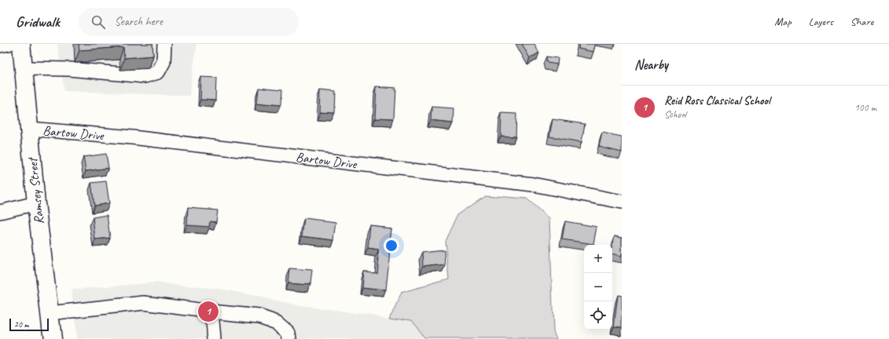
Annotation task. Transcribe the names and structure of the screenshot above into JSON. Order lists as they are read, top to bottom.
{
  "streets": {
    "main road": ["Ramsey Street"],
    "street": ["Bartow Drive"]
  },
  "crossings": [
    ["Bartow Drive", "Ramsey Street"]
  ],
  "scale_bar": "20 m",
  "page": {
    "header": "Gridwalk",
    "search": "Search here",
    "nav": ["Map", "Layers", "Share"],
    "heading": "Nearby",
    "list": [
      {
        "mark": "1",
        "name": "Reid Ross Classical School",
        "note": "School",
        "value": "100 m"
      }
    ],
    "map_buttons": ["+", "−"],
    "pins": "1",
    "scale": "20 m"
  }
}
